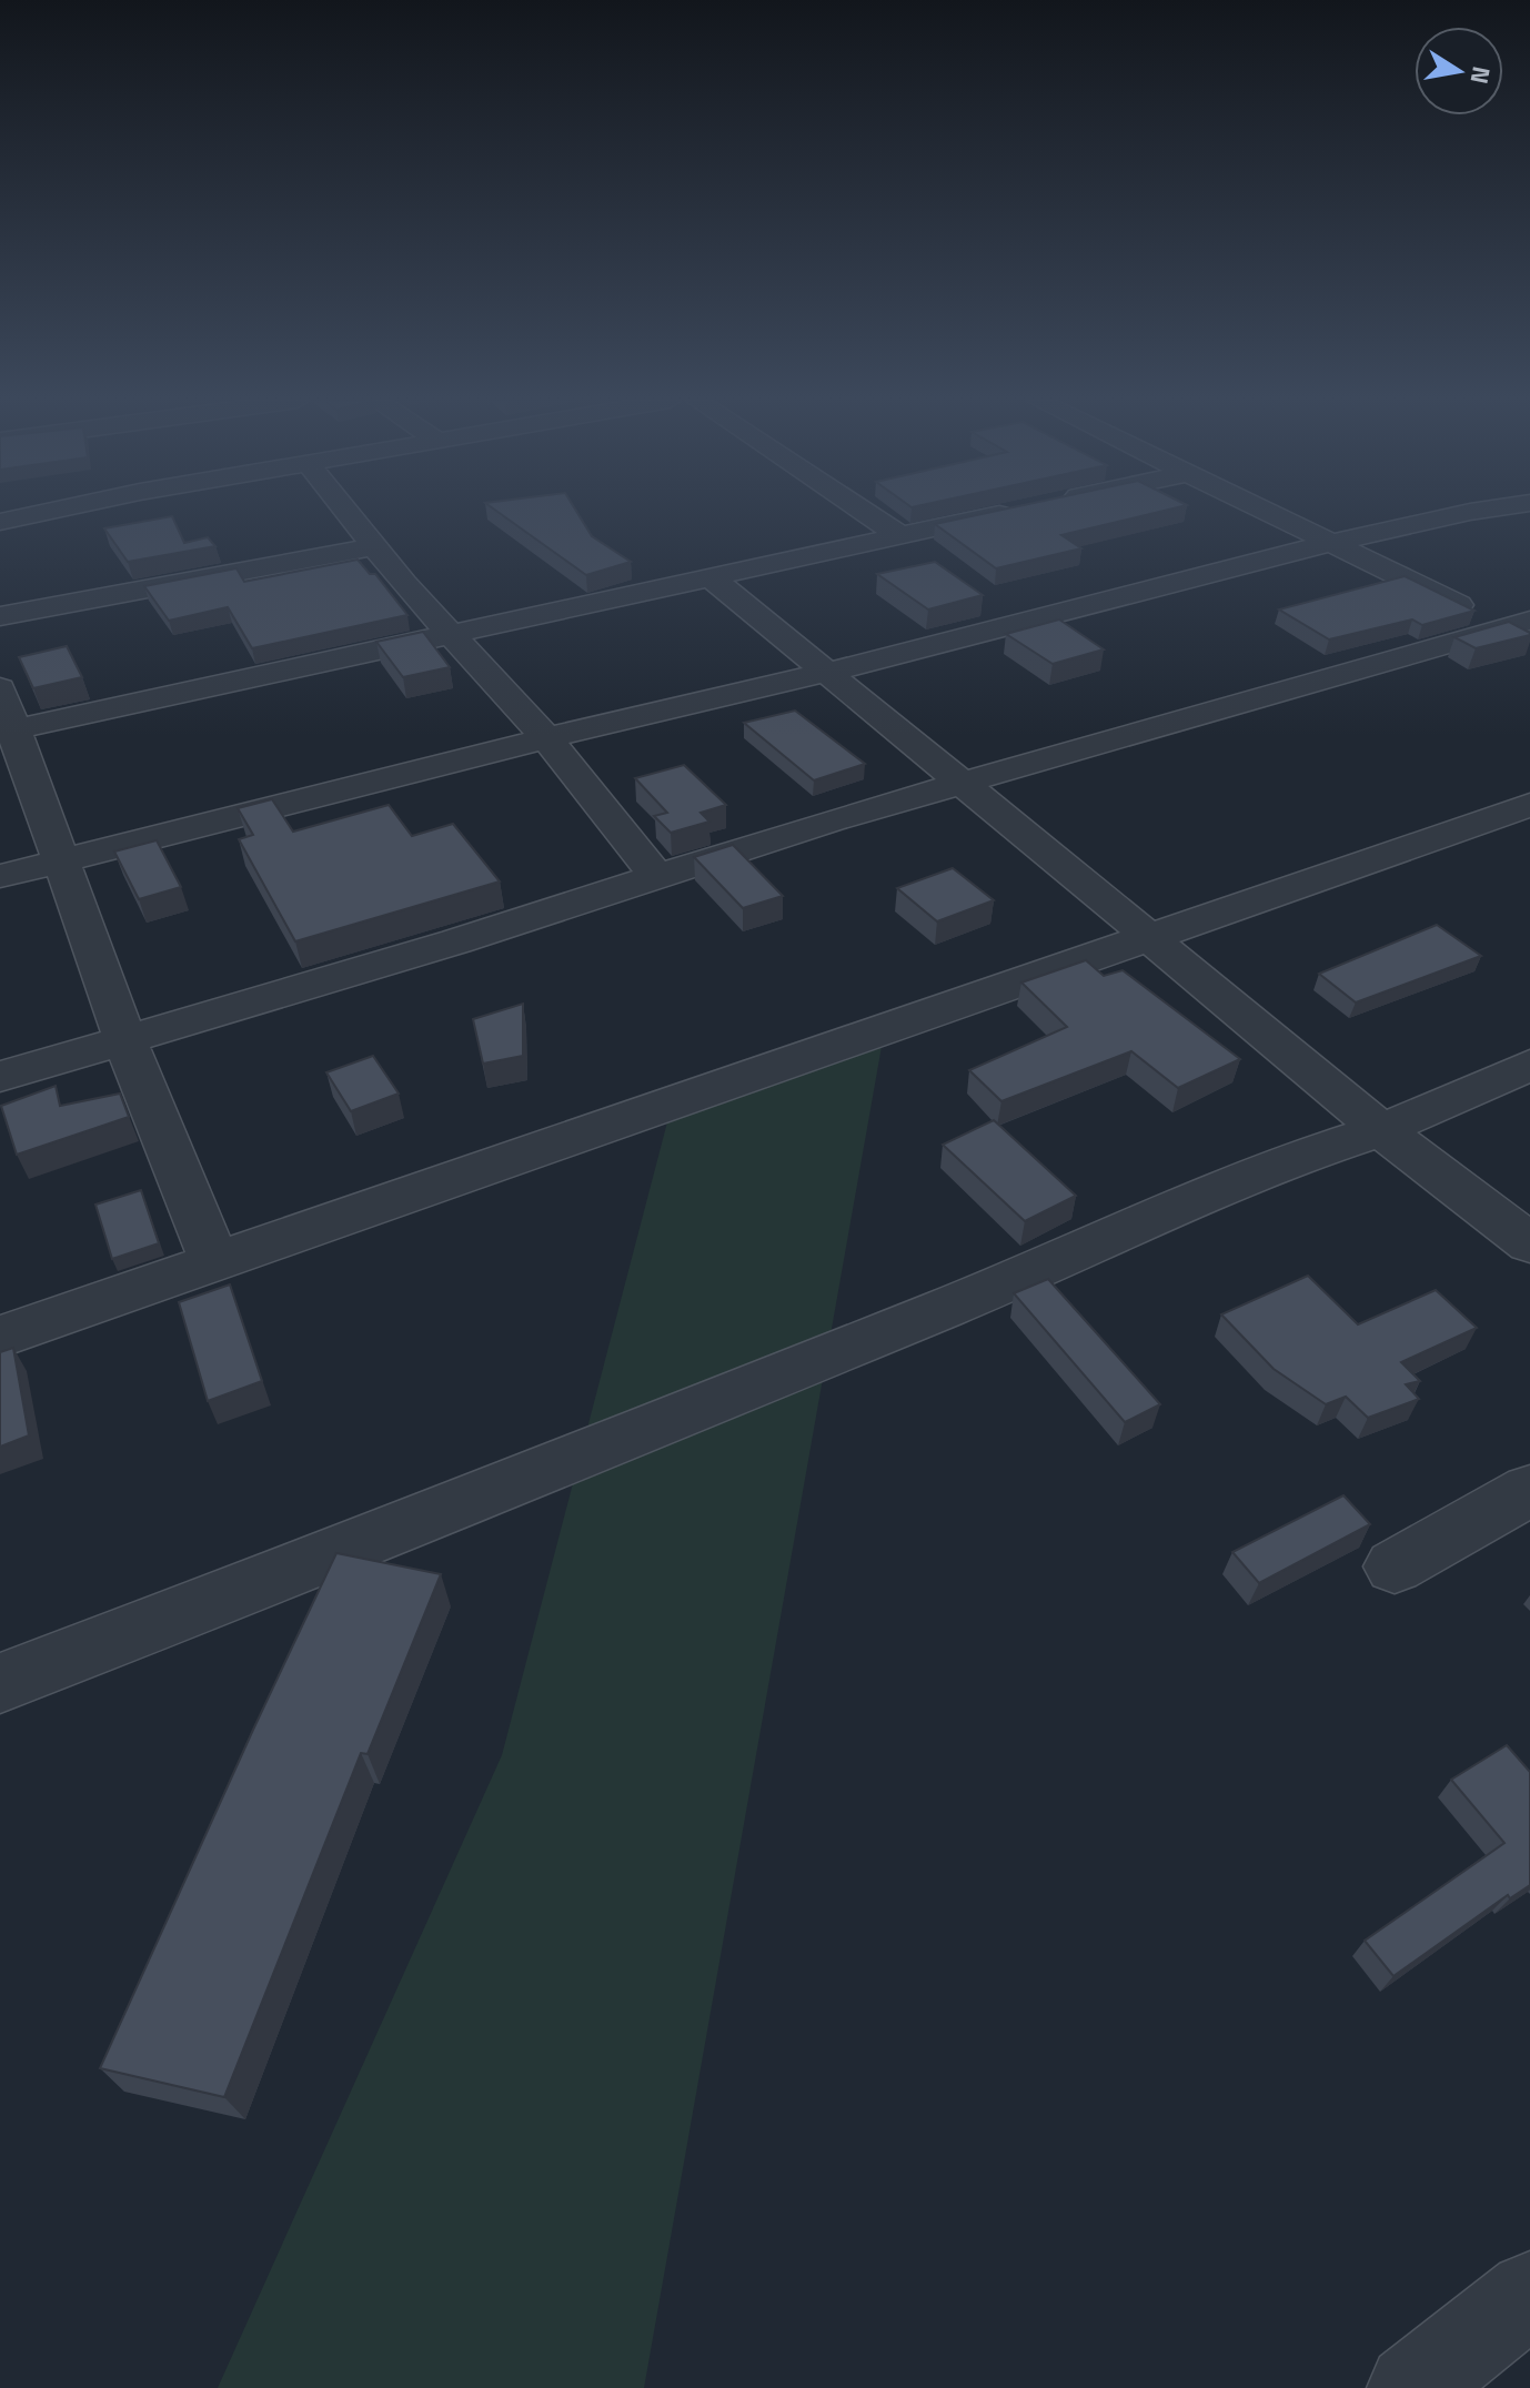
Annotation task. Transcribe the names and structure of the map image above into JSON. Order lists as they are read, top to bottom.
{
  "north": "right"
}
